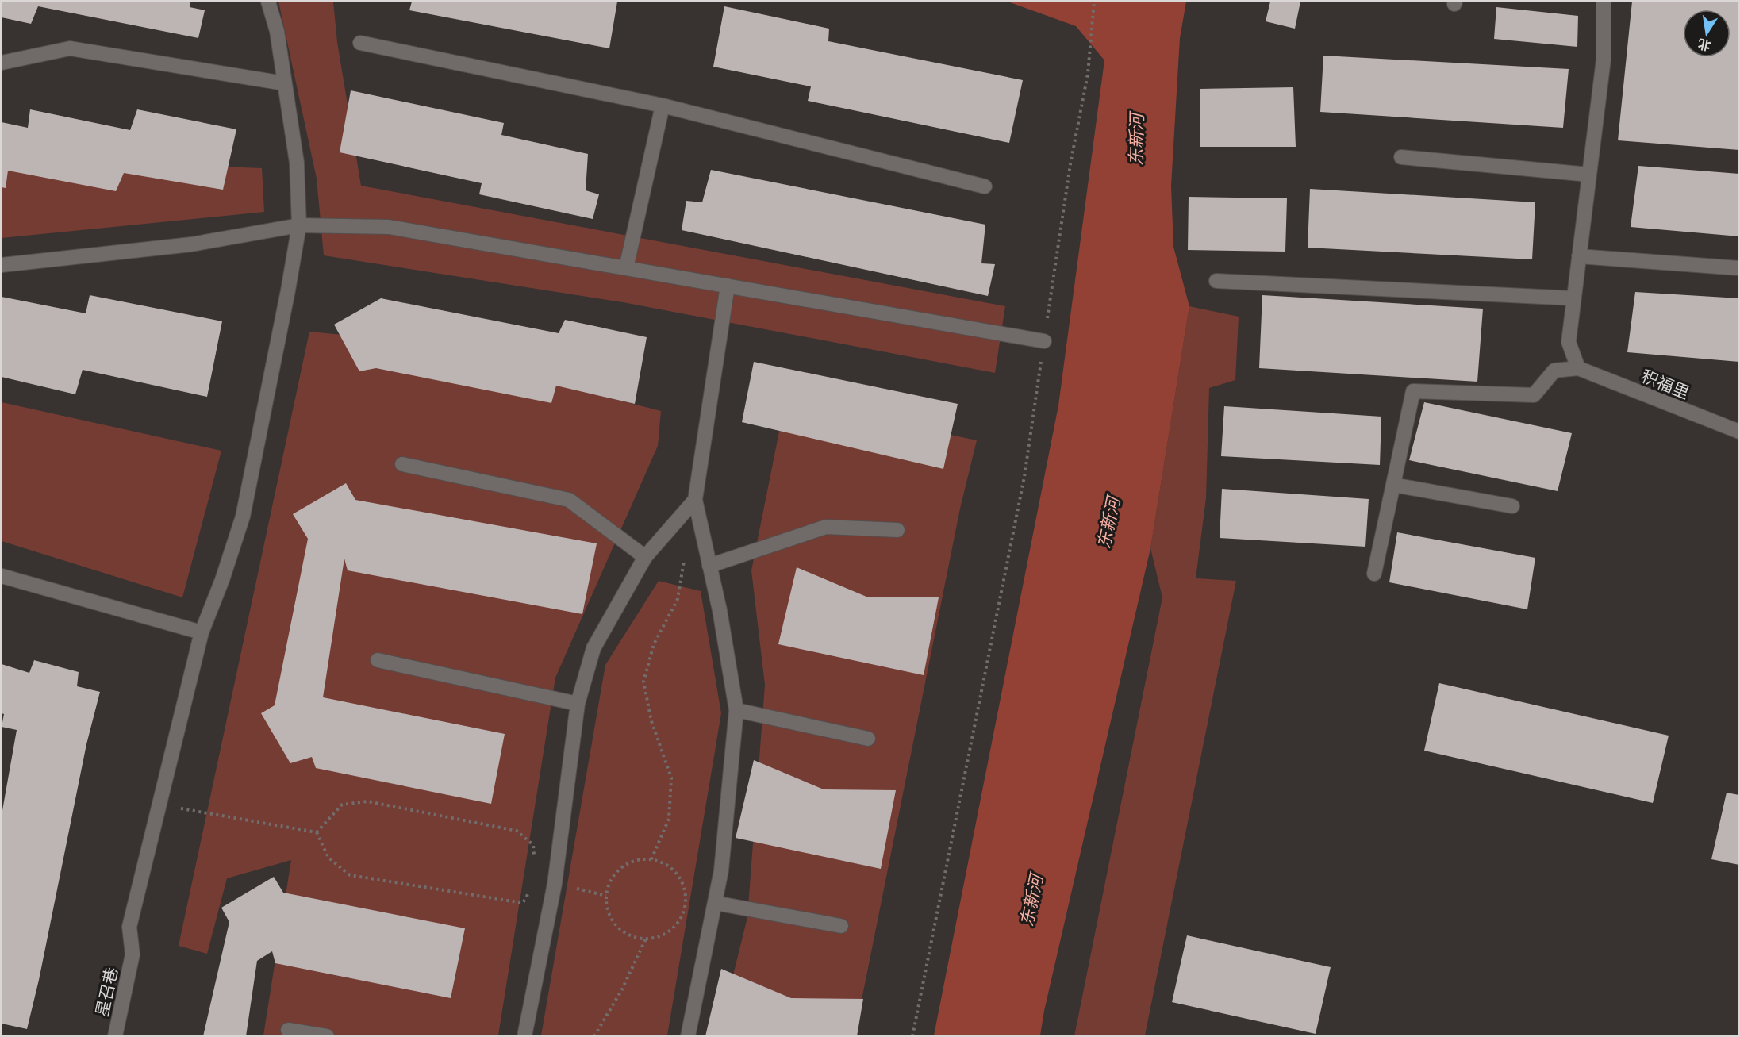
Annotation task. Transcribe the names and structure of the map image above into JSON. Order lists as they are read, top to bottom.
{
  "streets": {
    "street": ["积福里", "星召巷"]
  },
  "water": ["东新河"],
  "north": "bottom"
}
